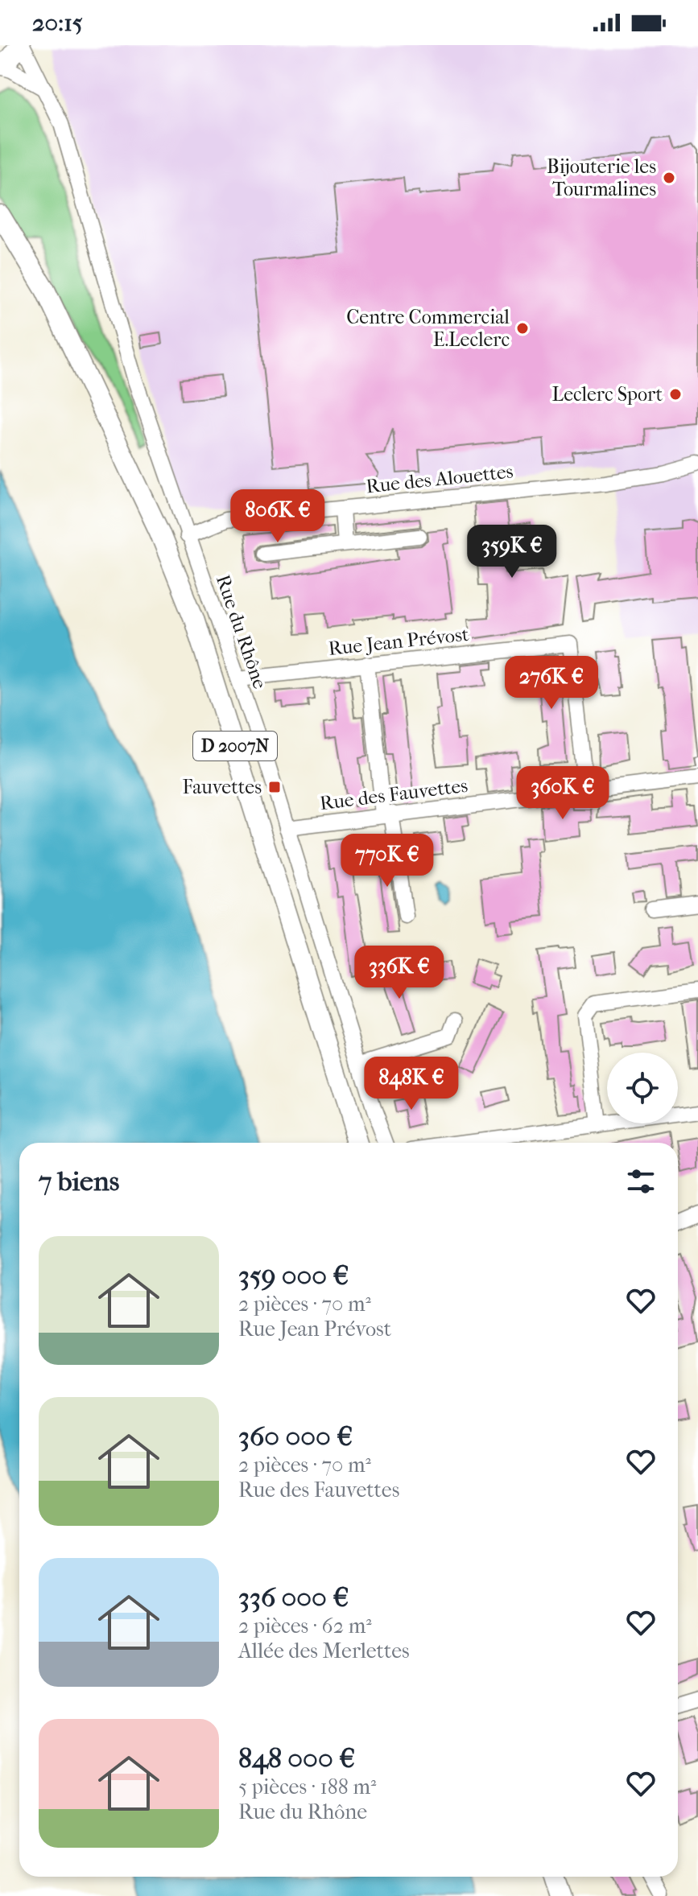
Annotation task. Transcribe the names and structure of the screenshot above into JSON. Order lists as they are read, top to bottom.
{
  "streets": {
    "main road": ["D 2007N"],
    "street": [
      "Rue des Alouettes",
      "Rue du Rhône",
      "Rue Jean Prévost",
      "Rue des Fauvettes"
    ]
  },
  "crossings": [
    ["Rue des Alouettes", "Rue du Rhône"],
    ["Rue du Rhône", "Rue Jean Prévost"],
    ["Rue du Rhône", "Rue des Fauvettes"],
    ["Rue Jean Prévost", "Rue des Fauvettes"]
  ],
  "places": {
    "other": ["Bijouterie les Tourmalines", "Centre Commercial E.Leclerc", "Leclerc Sport"],
    "transit": ["Fauvettes"]
  },
  "page": {
    "status": "20:15",
    "price": [
      "806K €",
      "359K €",
      "276K €",
      "360K €",
      "770K €",
      "336K €",
      "848K €"
    ],
    "heading": "7 biens",
    "list": [
      {
        "name": "359 000 €",
        "note": "2 pièces · 70 m² · Rue Jean Prévost"
      },
      {
        "name": "360 000 €",
        "note": "2 pièces · 70 m² · Rue des Fauvettes"
      },
      {
        "name": "336 000 €",
        "note": "2 pièces · 62 m² · Allée des Merlettes"
      },
      {
        "name": "848 000 €",
        "note": "5 pièces · 188 m² · Rue du Rhône"
      }
    ]
  }
}
